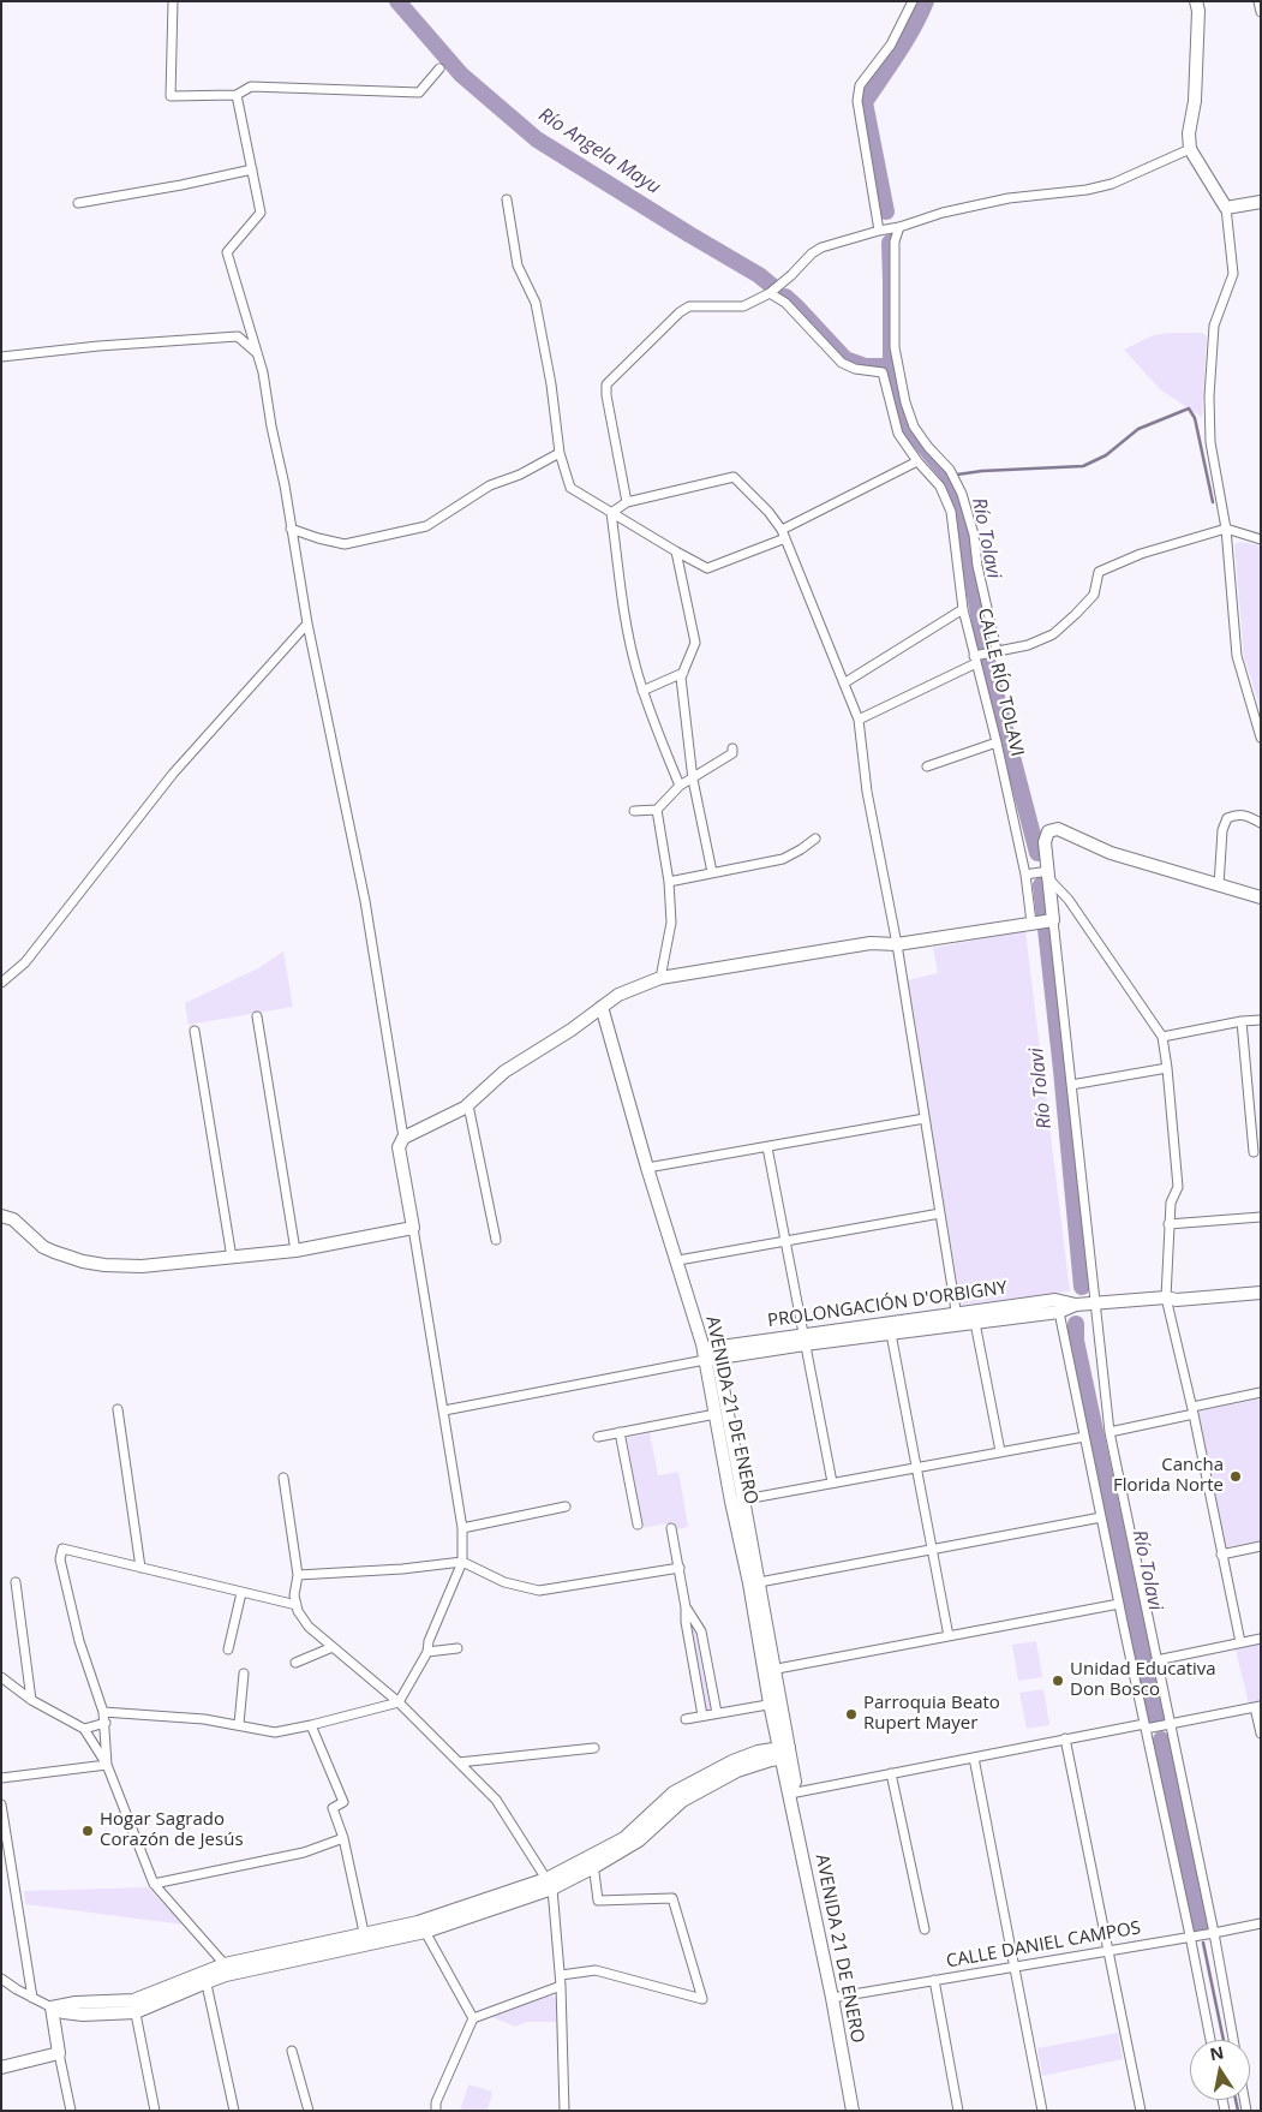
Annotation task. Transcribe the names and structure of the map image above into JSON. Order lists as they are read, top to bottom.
{
  "streets": {
    "main road": ["PROLONGACIÓN D'ORBIGNY", "AVENIDA 21 DE ENERO"],
    "street": ["CALLE RÍO TOLAVI", "CALLE DANIEL CAMPOS"]
  },
  "crossings": [
    ["PROLONGACIÓN D'ORBIGNY", "AVENIDA 21 DE ENERO"],
    ["AVENIDA 21 DE ENERO", "CALLE DANIEL CAMPOS"]
  ],
  "water": ["Río Angela Mayu", "Río Tolavi"],
  "places": [
    "Cancha Florida Norte",
    "Unidad Educativa Don Bosco",
    "Parroquia Beato Rupert Mayer",
    "Hogar Sagrado Corazón de Jesús"
  ],
  "north": "top"
}
